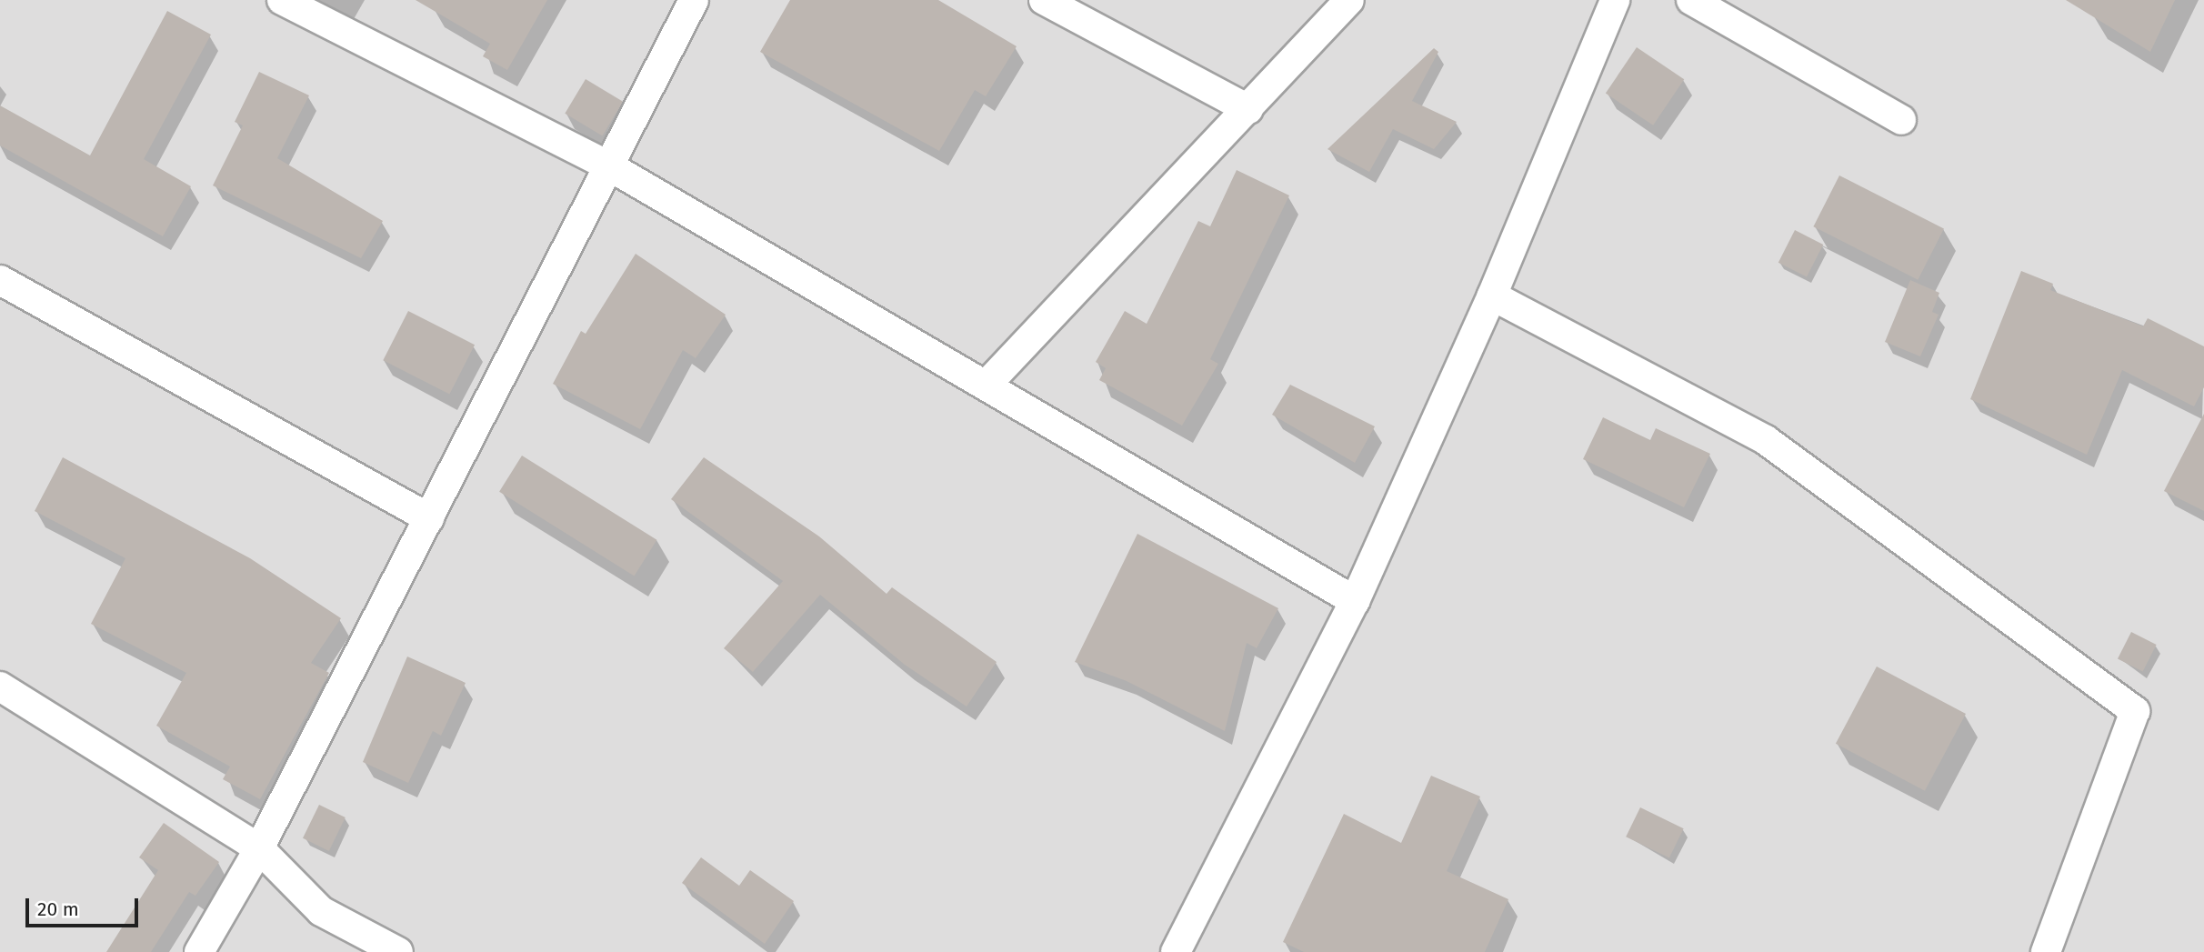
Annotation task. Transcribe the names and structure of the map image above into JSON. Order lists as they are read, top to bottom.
{
  "scale_bar": "20 m"
}
